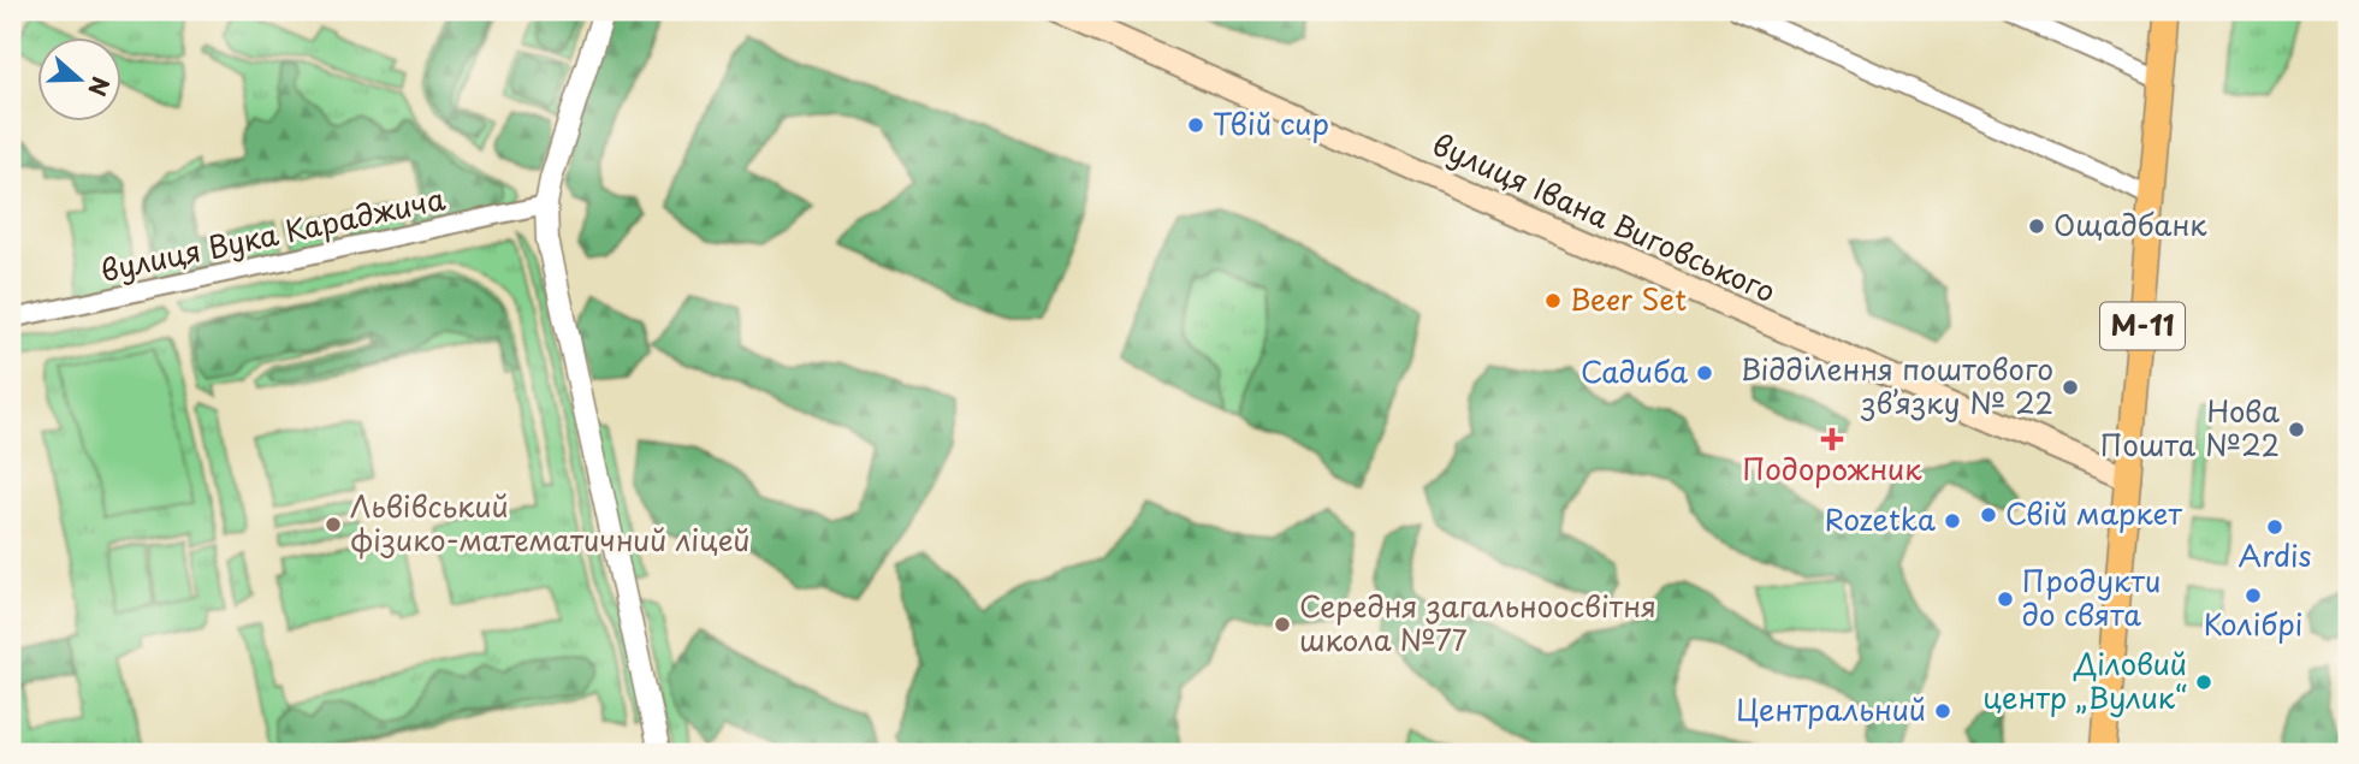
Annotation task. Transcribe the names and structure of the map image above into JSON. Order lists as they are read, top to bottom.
{
  "streets": {
    "main road": ["вулиця Івана Виговського", "М-11"],
    "street": ["вулиця Вука Караджича"]
  },
  "crossings": [
    ["вулиця Івана Виговського", "М-11"]
  ],
  "places": {
    "other": [
      "Твій сир",
      "Ощадбанк",
      "Beer Set",
      "Садиба",
      "Відділення поштового зв’язку № 22",
      "Нова Пошта №22",
      "Свій маркет",
      "Rozetka",
      "Львівський фізико-математичний ліцей",
      "Ardis",
      "Колібрі",
      "Продукти до свята",
      "Середня загальноосвітня школа №77",
      "Діловий центр „Вулик“",
      "Центральний"
    ],
    "health": ["Подорожник"]
  },
  "north": "right"
}
